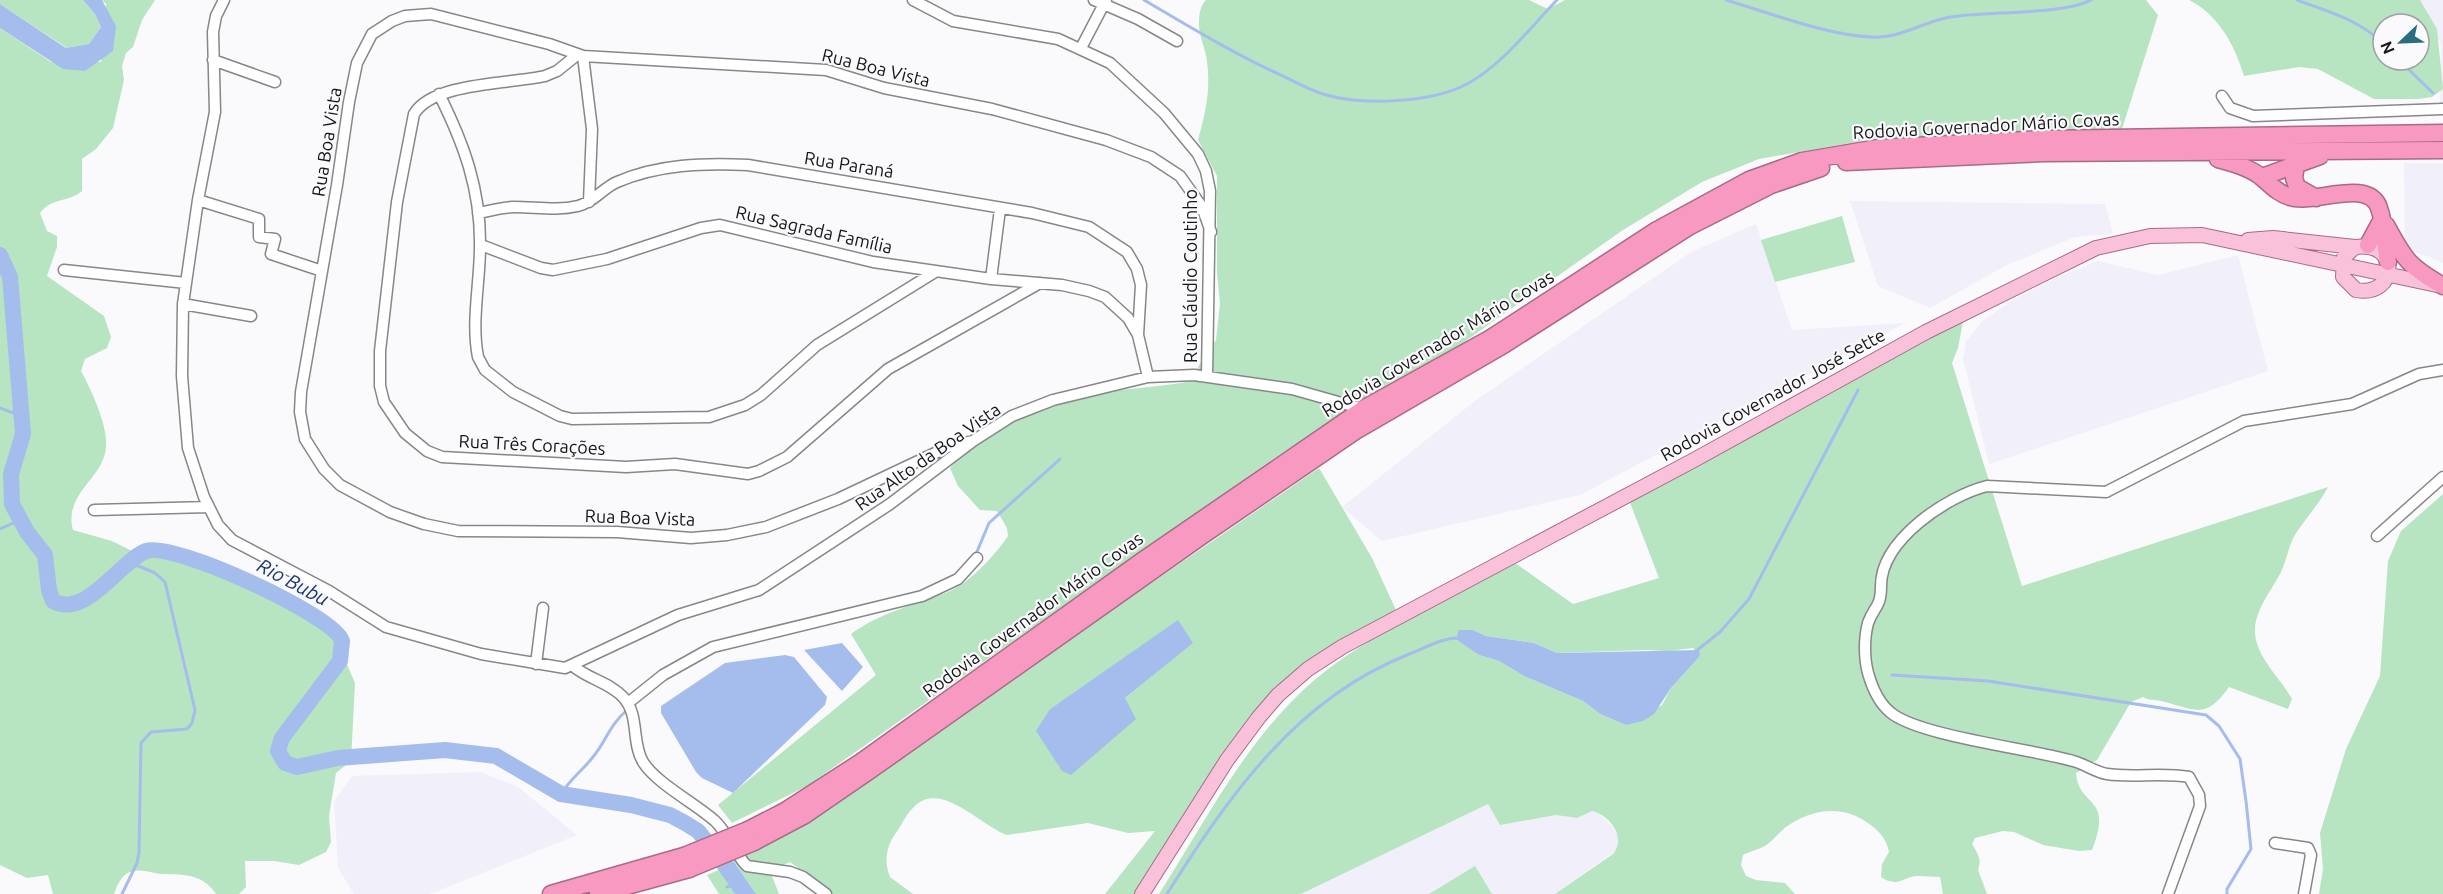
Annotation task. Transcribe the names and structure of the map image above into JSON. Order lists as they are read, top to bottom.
{
  "streets": {
    "highway": ["Rodovia Governador Mário Covas"],
    "main road": ["Rodovia Governador José Sette"],
    "street": [
      "Rua Boa Vista",
      "Rua Paraná",
      "Rua Sagrada Família",
      "Rua Cláudio Coutinho",
      "Rua Três Corações",
      "Rua Alto da Boa Vista"
    ]
  },
  "crossings": [
    ["Rua Boa Vista", "Rua Cláudio Coutinho"],
    ["Rua Boa Vista", "Rua Três Corações"],
    ["Rua Boa Vista", "Rua Alto da Boa Vista"],
    ["Rodovia Governador Mário Covas", "Rua Alto da Boa Vista"],
    ["Rua Paraná", "Rua Sagrada Família"],
    ["Rua Sagrada Família", "Rua Três Corações"],
    ["Rua Sagrada Família", "Rua Alto da Boa Vista"],
    ["Rua Cláudio Coutinho", "Rua Alto da Boa Vista"]
  ],
  "water": ["Rio Bubu"],
  "north": "bottom left"
}
